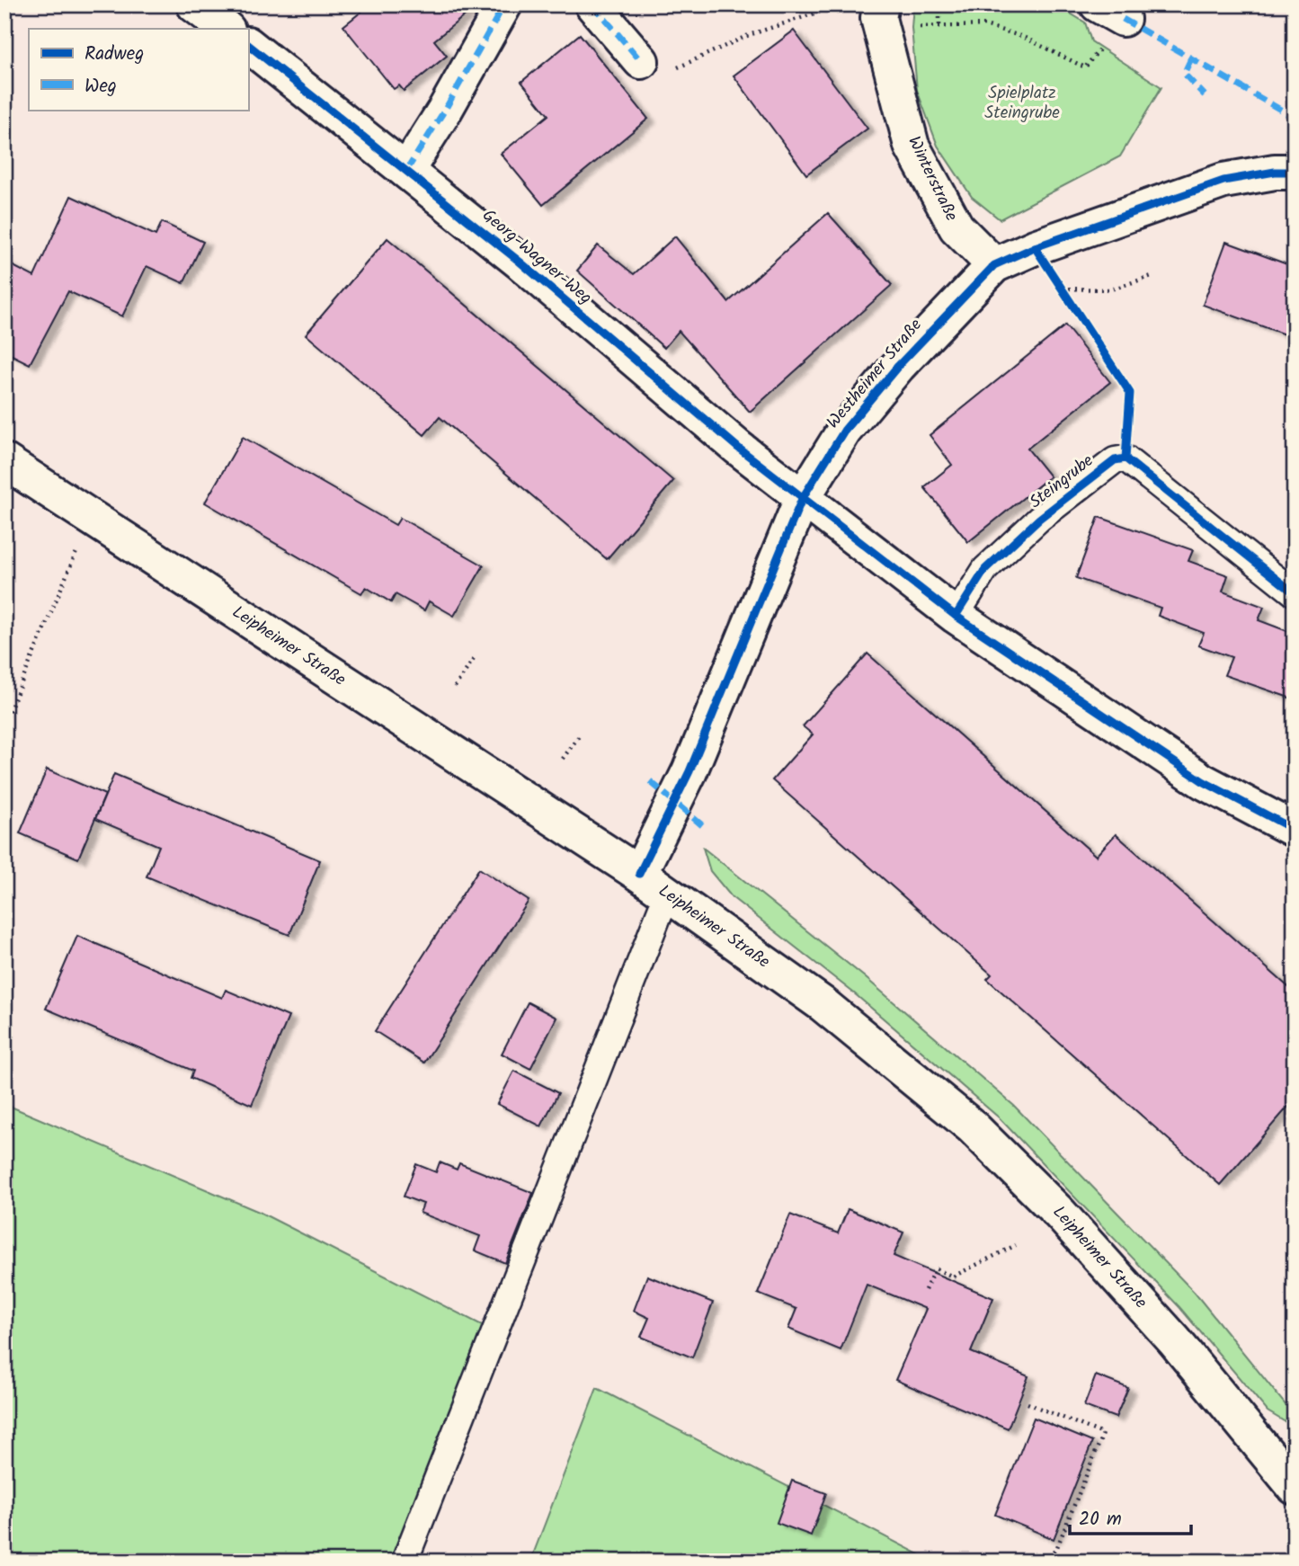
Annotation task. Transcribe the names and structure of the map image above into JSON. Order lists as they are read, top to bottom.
{
  "streets": {
    "street": [
      "Winterstraße",
      "Georg-Wagner-Weg",
      "Westheimer Straße",
      "Leipheimer Straße"
    ],
    "lane": ["Steingrube"]
  },
  "crossings": [
    ["Winterstraße", "Westheimer Straße"],
    ["Georg-Wagner-Weg", "Westheimer Straße"],
    ["Westheimer Straße", "Leipheimer Straße"]
  ],
  "parks": ["Spielplatz Steingrube"],
  "legend": ["Radweg", "Weg"],
  "scale_bar": "20 m"
}
